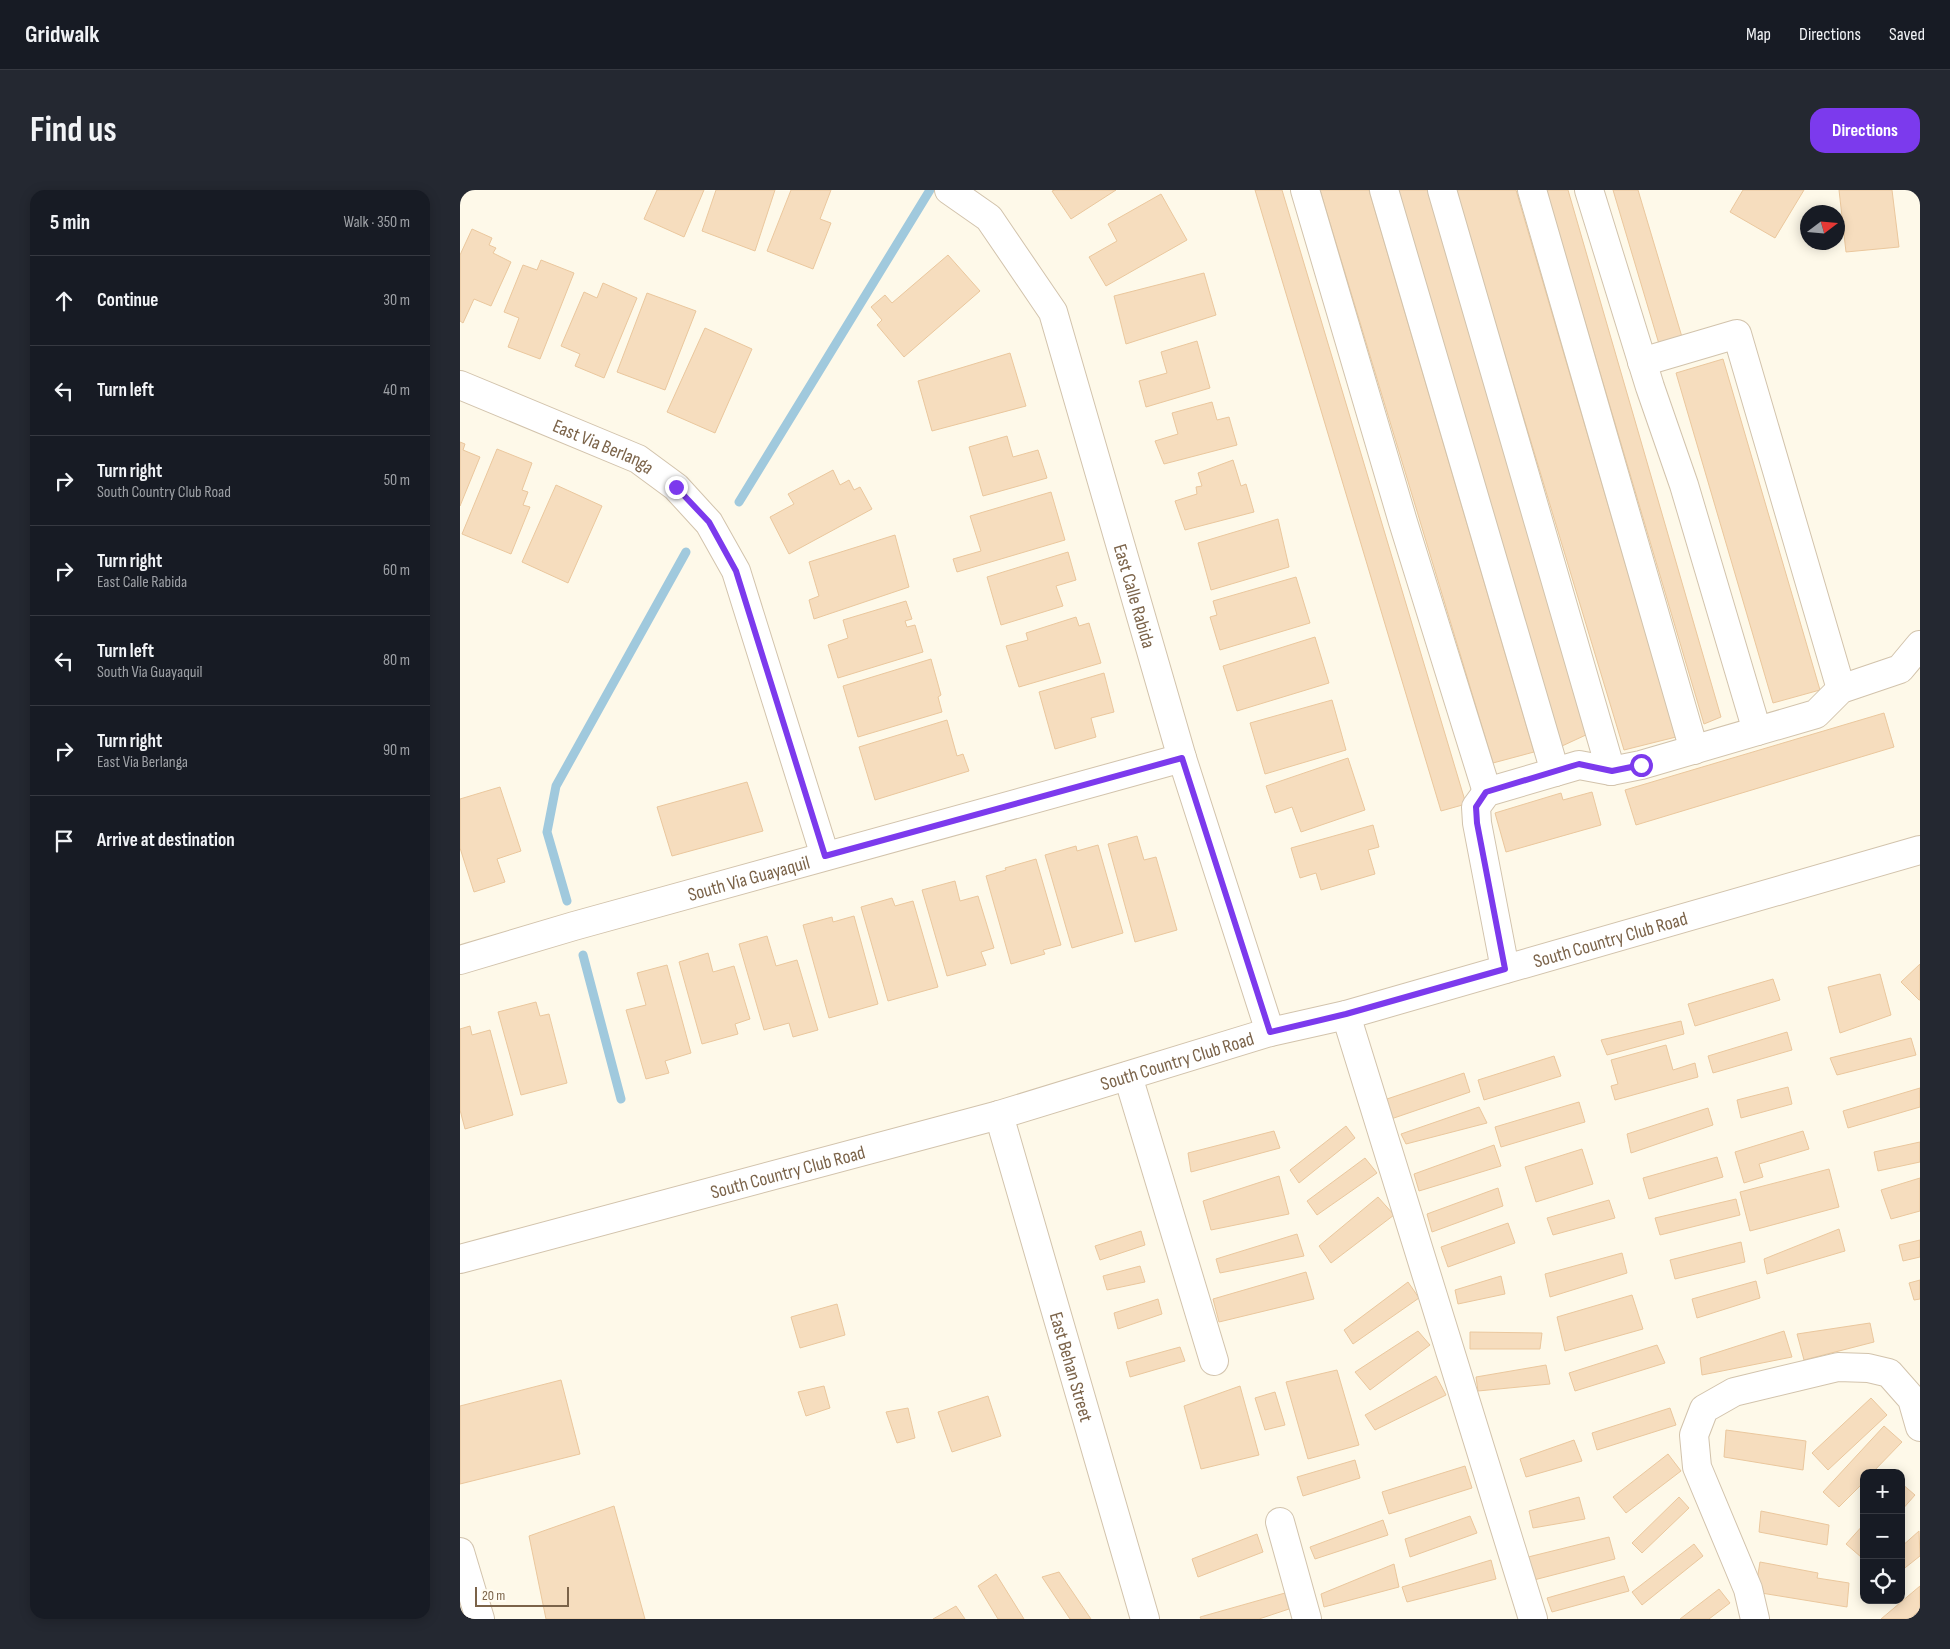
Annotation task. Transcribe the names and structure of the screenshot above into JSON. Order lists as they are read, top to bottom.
{
  "streets": {
    "street": [
      "East Via Berlanga",
      "East Calle Rabida",
      "South Via Guayaquil",
      "South Country Club Road",
      "East Behan Street"
    ]
  },
  "crossings": [
    ["East Via Berlanga", "South Via Guayaquil"],
    ["East Calle Rabida", "South Via Guayaquil"],
    ["East Calle Rabida", "South Country Club Road"],
    ["South Country Club Road", "East Behan Street"]
  ],
  "scale_bar": "20 m",
  "north": "right",
  "page": {
    "header": "Gridwalk",
    "nav": ["Map", "Directions", "Saved"],
    "buttons": "Directions",
    "title": "Find us",
    "heading": ["5 min", "Walk · 350 m"],
    "list": [
      ["Continue", "30 m"],
      ["Turn left", "40 m"],
      ["Turn right", "South Country Club Road", "50 m"],
      ["Turn right", "East Calle Rabida", "60 m"],
      ["Turn left", "South Via Guayaquil", "80 m"],
      ["Turn right", "East Via Berlanga", "90 m"],
      "Arrive at destination"
    ],
    "map_buttons": ["+", "−"],
    "scale": "20 m"
  }
}
